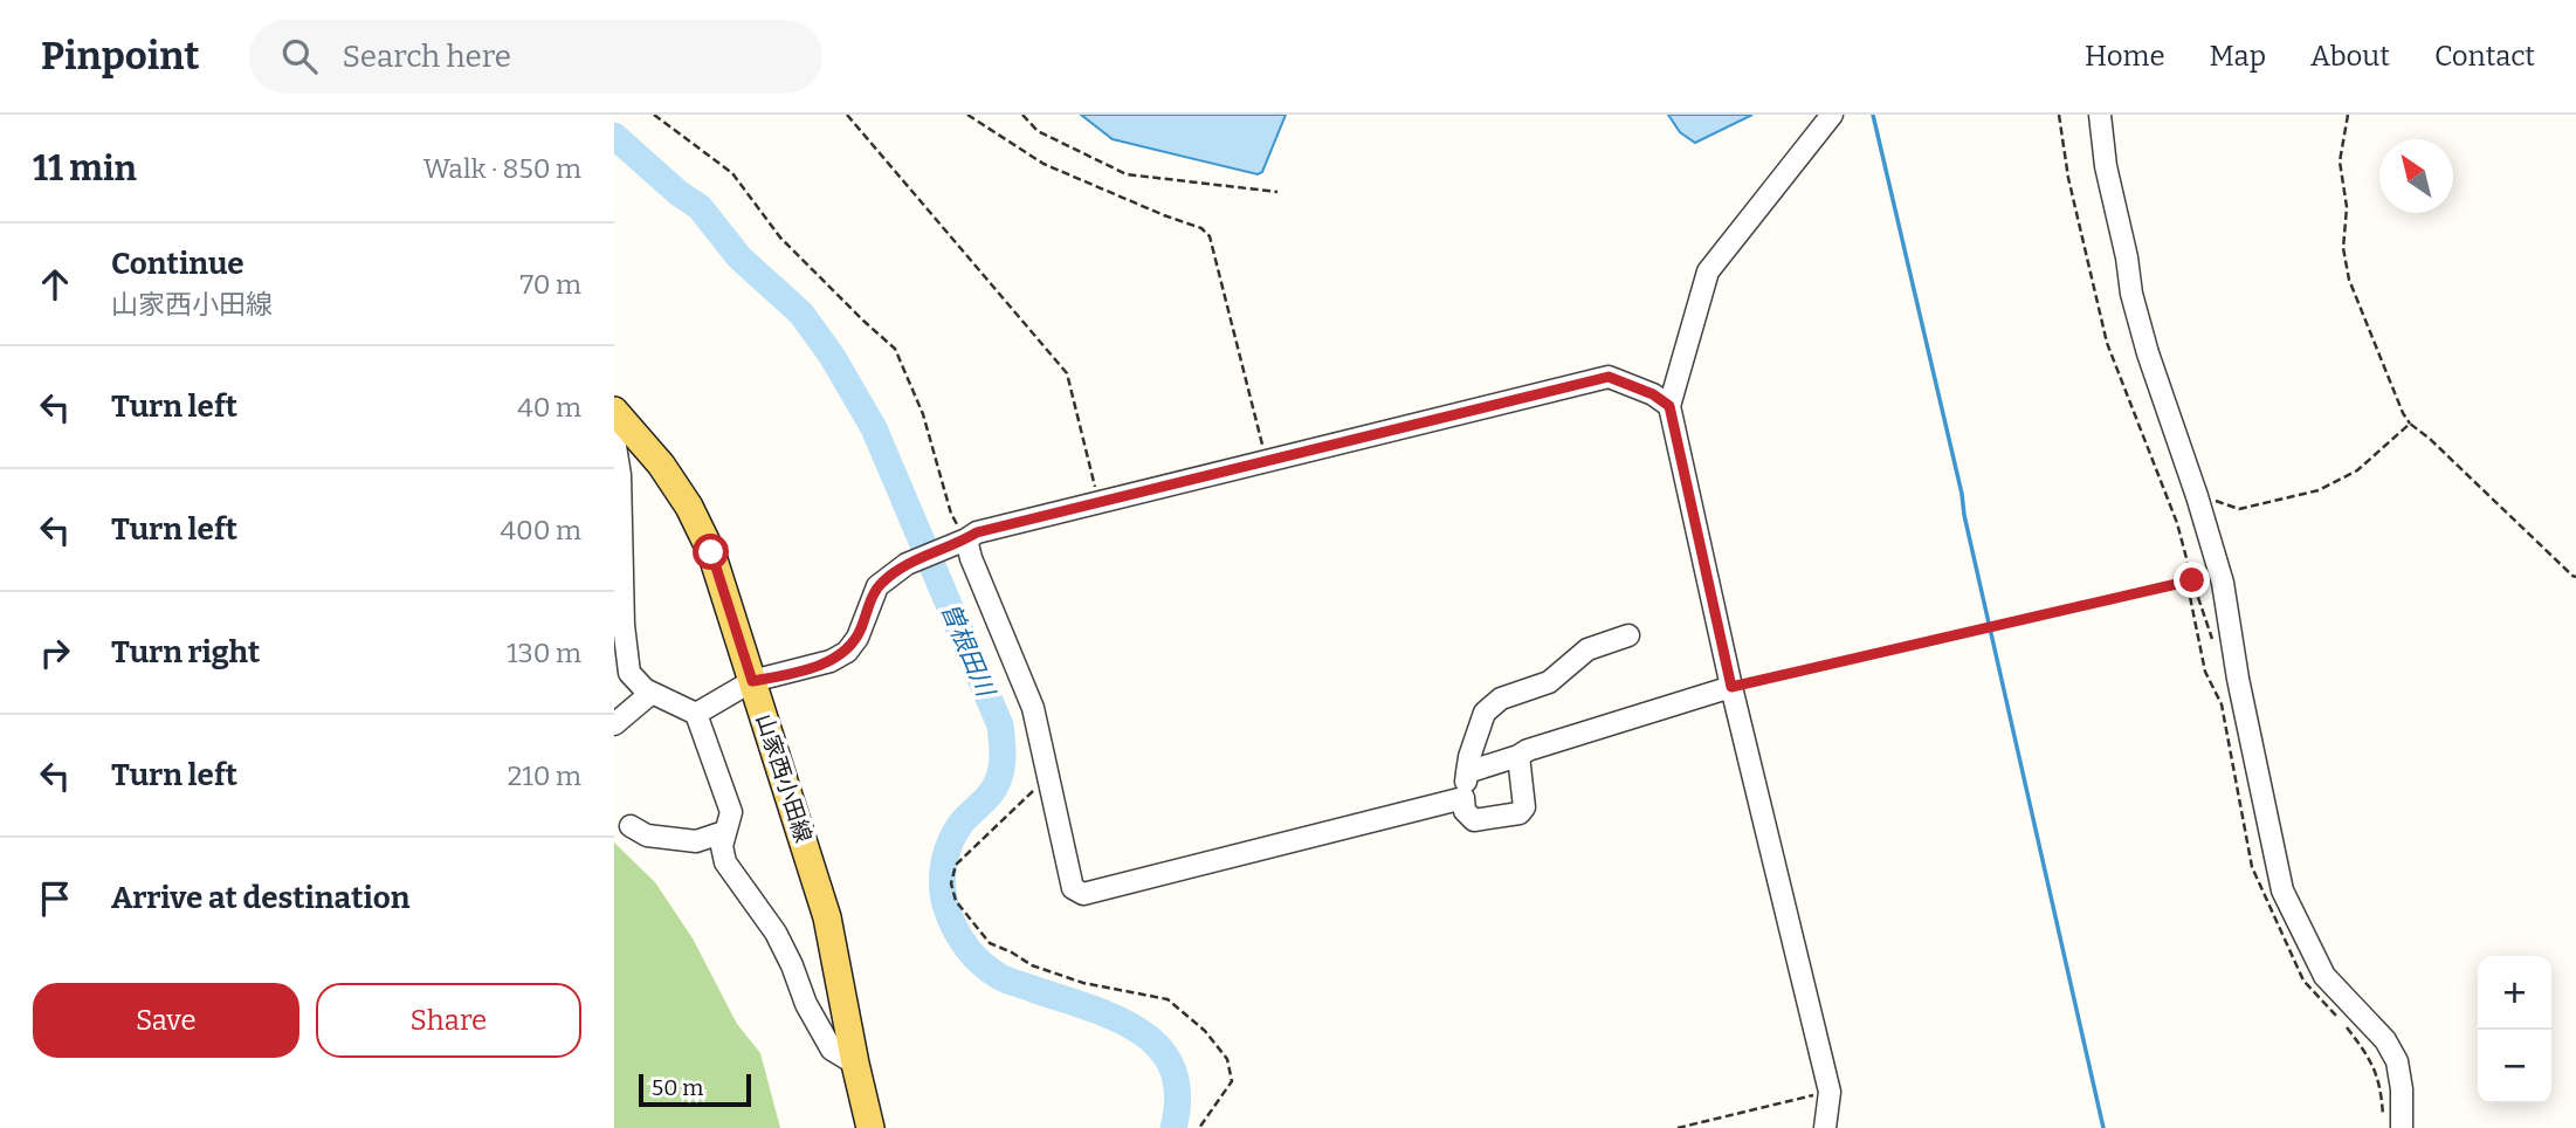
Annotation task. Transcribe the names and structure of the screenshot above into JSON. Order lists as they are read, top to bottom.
{
  "streets": {
    "main road": ["山家西小田線"]
  },
  "water": ["曽根田川"],
  "scale_bar": "50 m",
  "north": "top left",
  "page": {
    "header": "Pinpoint",
    "search": "Search here",
    "nav": [
      "Home",
      "Map",
      "About",
      "Contact"
    ],
    "heading": ["11 min", "Walk · 850 m"],
    "list": [
      ["Continue", "山家西小田線", "70 m"],
      ["Turn left", "40 m"],
      ["Turn left", "400 m"],
      ["Turn right", "130 m"],
      ["Turn left", "210 m"],
      "Arrive at destination"
    ],
    "map_buttons": ["+", "−"],
    "buttons": ["Save", "Share"],
    "scale": "50 m"
  }
}
